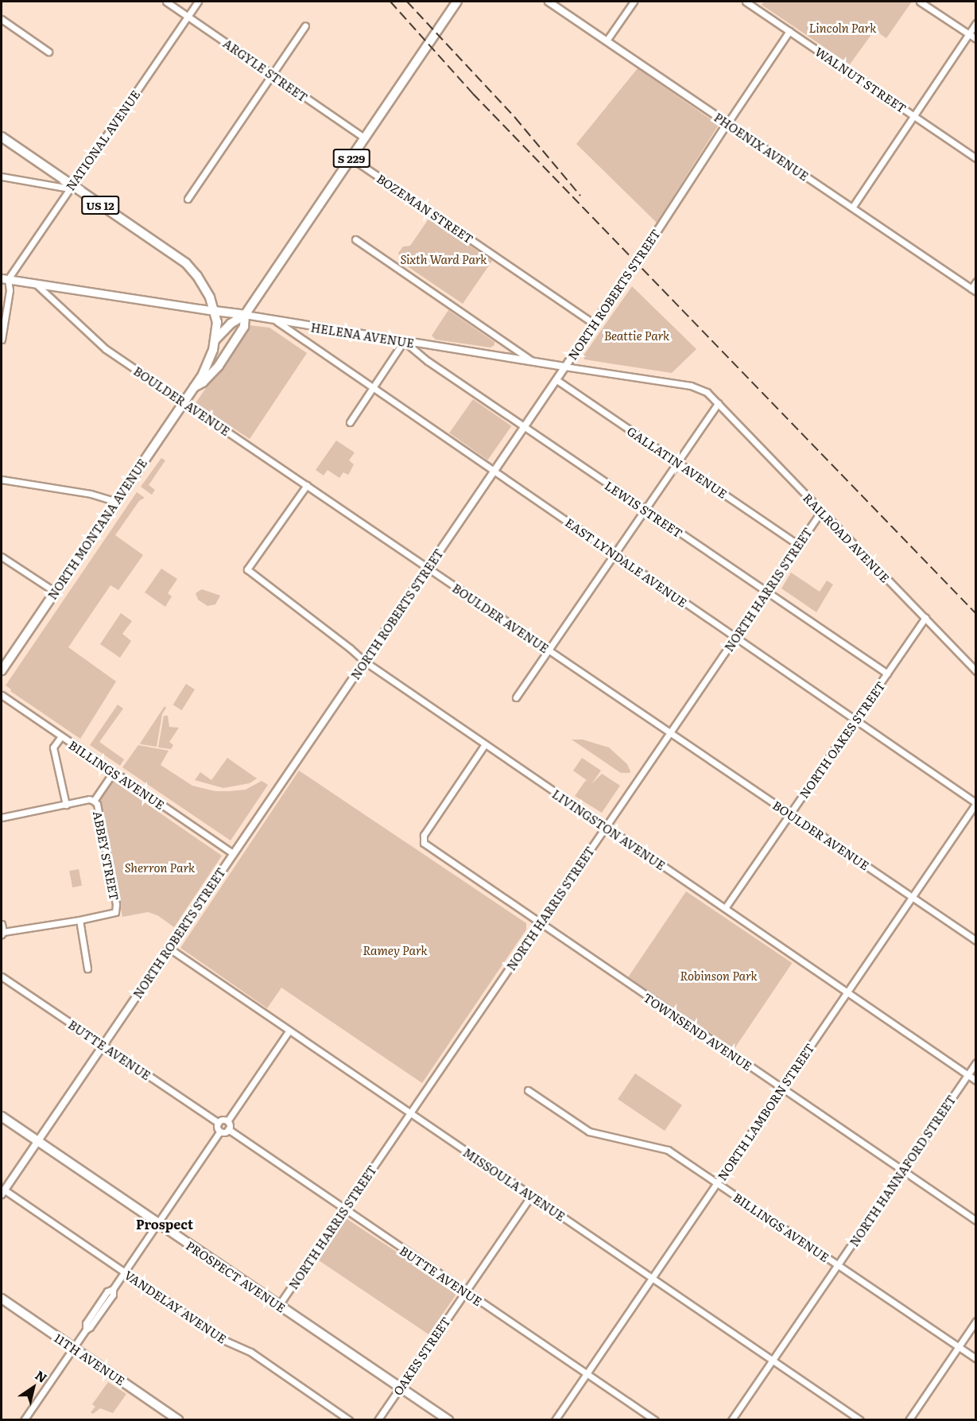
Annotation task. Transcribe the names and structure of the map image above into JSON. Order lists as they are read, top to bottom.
{
  "streets": {
    "main road": [
      "S 229",
      "US 12",
      "HELENA AVENUE",
      "NORTH MONTANA AVENUE",
      "PROSPECT AVENUE",
      "11TH AVENUE"
    ],
    "street": [
      "ARGYLE STREET",
      "WALNUT STREET",
      "NATIONAL AVENUE",
      "PHOENIX AVENUE",
      "BOZEMAN STREET",
      "NORTH ROBERTS STREET",
      "BOULDER AVENUE",
      "GALLATIN AVENUE",
      "LEWIS STREET",
      "RAILROAD AVENUE",
      "EAST LYNDALE AVENUE",
      "NORTH HARRIS STREET",
      "NORTH OAKES STREET",
      "BILLINGS AVENUE",
      "LIVINGSTON AVENUE",
      "ABBEY STREET",
      "TOWNSEND AVENUE",
      "BUTTE AVENUE",
      "NORTH LAMBORN STREET",
      "NORTH HANNAFORD STREET",
      "MISSOULA AVENUE",
      "VANDELAY AVENUE",
      "OAKES STREET"
    ]
  },
  "crossings": [
    ["ARGYLE STREET", "NATIONAL AVENUE"],
    ["ARGYLE STREET", "NORTH MONTANA AVENUE"],
    ["WALNUT STREET", "NORTH ROBERTS STREET"],
    ["NATIONAL AVENUE", "US 12"],
    ["NATIONAL AVENUE", "HELENA AVENUE"],
    ["PHOENIX AVENUE", "NORTH ROBERTS STREET"],
    ["US 12", "HELENA AVENUE"],
    ["US 12", "NORTH MONTANA AVENUE"],
    ["BOZEMAN STREET", "NORTH ROBERTS STREET"],
    ["BOZEMAN STREET", "NORTH MONTANA AVENUE"],
    ["NORTH ROBERTS STREET", "HELENA AVENUE"],
    ["NORTH ROBERTS STREET", "BOULDER AVENUE"],
    ["NORTH ROBERTS STREET", "GALLATIN AVENUE"],
    ["NORTH ROBERTS STREET", "LEWIS STREET"],
    ["NORTH ROBERTS STREET", "EAST LYNDALE AVENUE"],
    ["NORTH ROBERTS STREET", "BILLINGS AVENUE"],
    ["NORTH ROBERTS STREET", "LIVINGSTON AVENUE"],
    ["NORTH ROBERTS STREET", "BUTTE AVENUE"],
    ["NORTH ROBERTS STREET", "MISSOULA AVENUE"],
    ["NORTH ROBERTS STREET", "PROSPECT AVENUE"],
    ["NORTH ROBERTS STREET", "VANDELAY AVENUE"],
    ["HELENA AVENUE", "BOULDER AVENUE"],
    ["HELENA AVENUE", "LEWIS STREET"],
    ["HELENA AVENUE", "NORTH MONTANA AVENUE"],
    ["HELENA AVENUE", "RAILROAD AVENUE"],
    ["HELENA AVENUE", "EAST LYNDALE AVENUE"],
    ["BOULDER AVENUE", "NORTH MONTANA AVENUE"],
    ["BOULDER AVENUE", "NORTH HARRIS STREET"],
    ["BOULDER AVENUE", "NORTH OAKES STREET"],
    ["BOULDER AVENUE", "LIVINGSTON AVENUE"],
    ["BOULDER AVENUE", "NORTH LAMBORN STREET"],
    ["GALLATIN AVENUE", "NORTH HARRIS STREET"],
    ["LEWIS STREET", "NORTH HARRIS STREET"],
    ["LEWIS STREET", "NORTH OAKES STREET"],
    ["RAILROAD AVENUE", "NORTH HARRIS STREET"],
    ["RAILROAD AVENUE", "NORTH OAKES STREET"],
    ["EAST LYNDALE AVENUE", "NORTH HARRIS STREET"],
    ["EAST LYNDALE AVENUE", "NORTH OAKES STREET"],
    ["EAST LYNDALE AVENUE", "NORTH LAMBORN STREET"],
    ["NORTH HARRIS STREET", "LIVINGSTON AVENUE"],
    ["NORTH HARRIS STREET", "TOWNSEND AVENUE"],
    ["NORTH HARRIS STREET", "BUTTE AVENUE"],
    ["NORTH HARRIS STREET", "MISSOULA AVENUE"],
    ["NORTH HARRIS STREET", "PROSPECT AVENUE"],
    ["NORTH OAKES STREET", "LIVINGSTON AVENUE"],
    ["BILLINGS AVENUE", "NORTH LAMBORN STREET"],
    ["BILLINGS AVENUE", "NORTH HANNAFORD STREET"],
    ["LIVINGSTON AVENUE", "TOWNSEND AVENUE"],
    ["LIVINGSTON AVENUE", "NORTH LAMBORN STREET"],
    ["LIVINGSTON AVENUE", "NORTH HANNAFORD STREET"],
    ["TOWNSEND AVENUE", "NORTH LAMBORN STREET"],
    ["TOWNSEND AVENUE", "NORTH HANNAFORD STREET"],
    ["BUTTE AVENUE", "NORTH LAMBORN STREET"],
    ["BUTTE AVENUE", "OAKES STREET"],
    ["NORTH LAMBORN STREET", "MISSOULA AVENUE"],
    ["NORTH HANNAFORD STREET", "MISSOULA AVENUE"],
    ["PROSPECT AVENUE", "OAKES STREET"]
  ],
  "districts": ["Prospect"],
  "parks": [
    "Lincoln Park",
    "Sixth Ward Park",
    "Beattie Park",
    "Sherron Park",
    "Ramey Park",
    "Robinson Park"
  ],
  "north": "top right"
}
